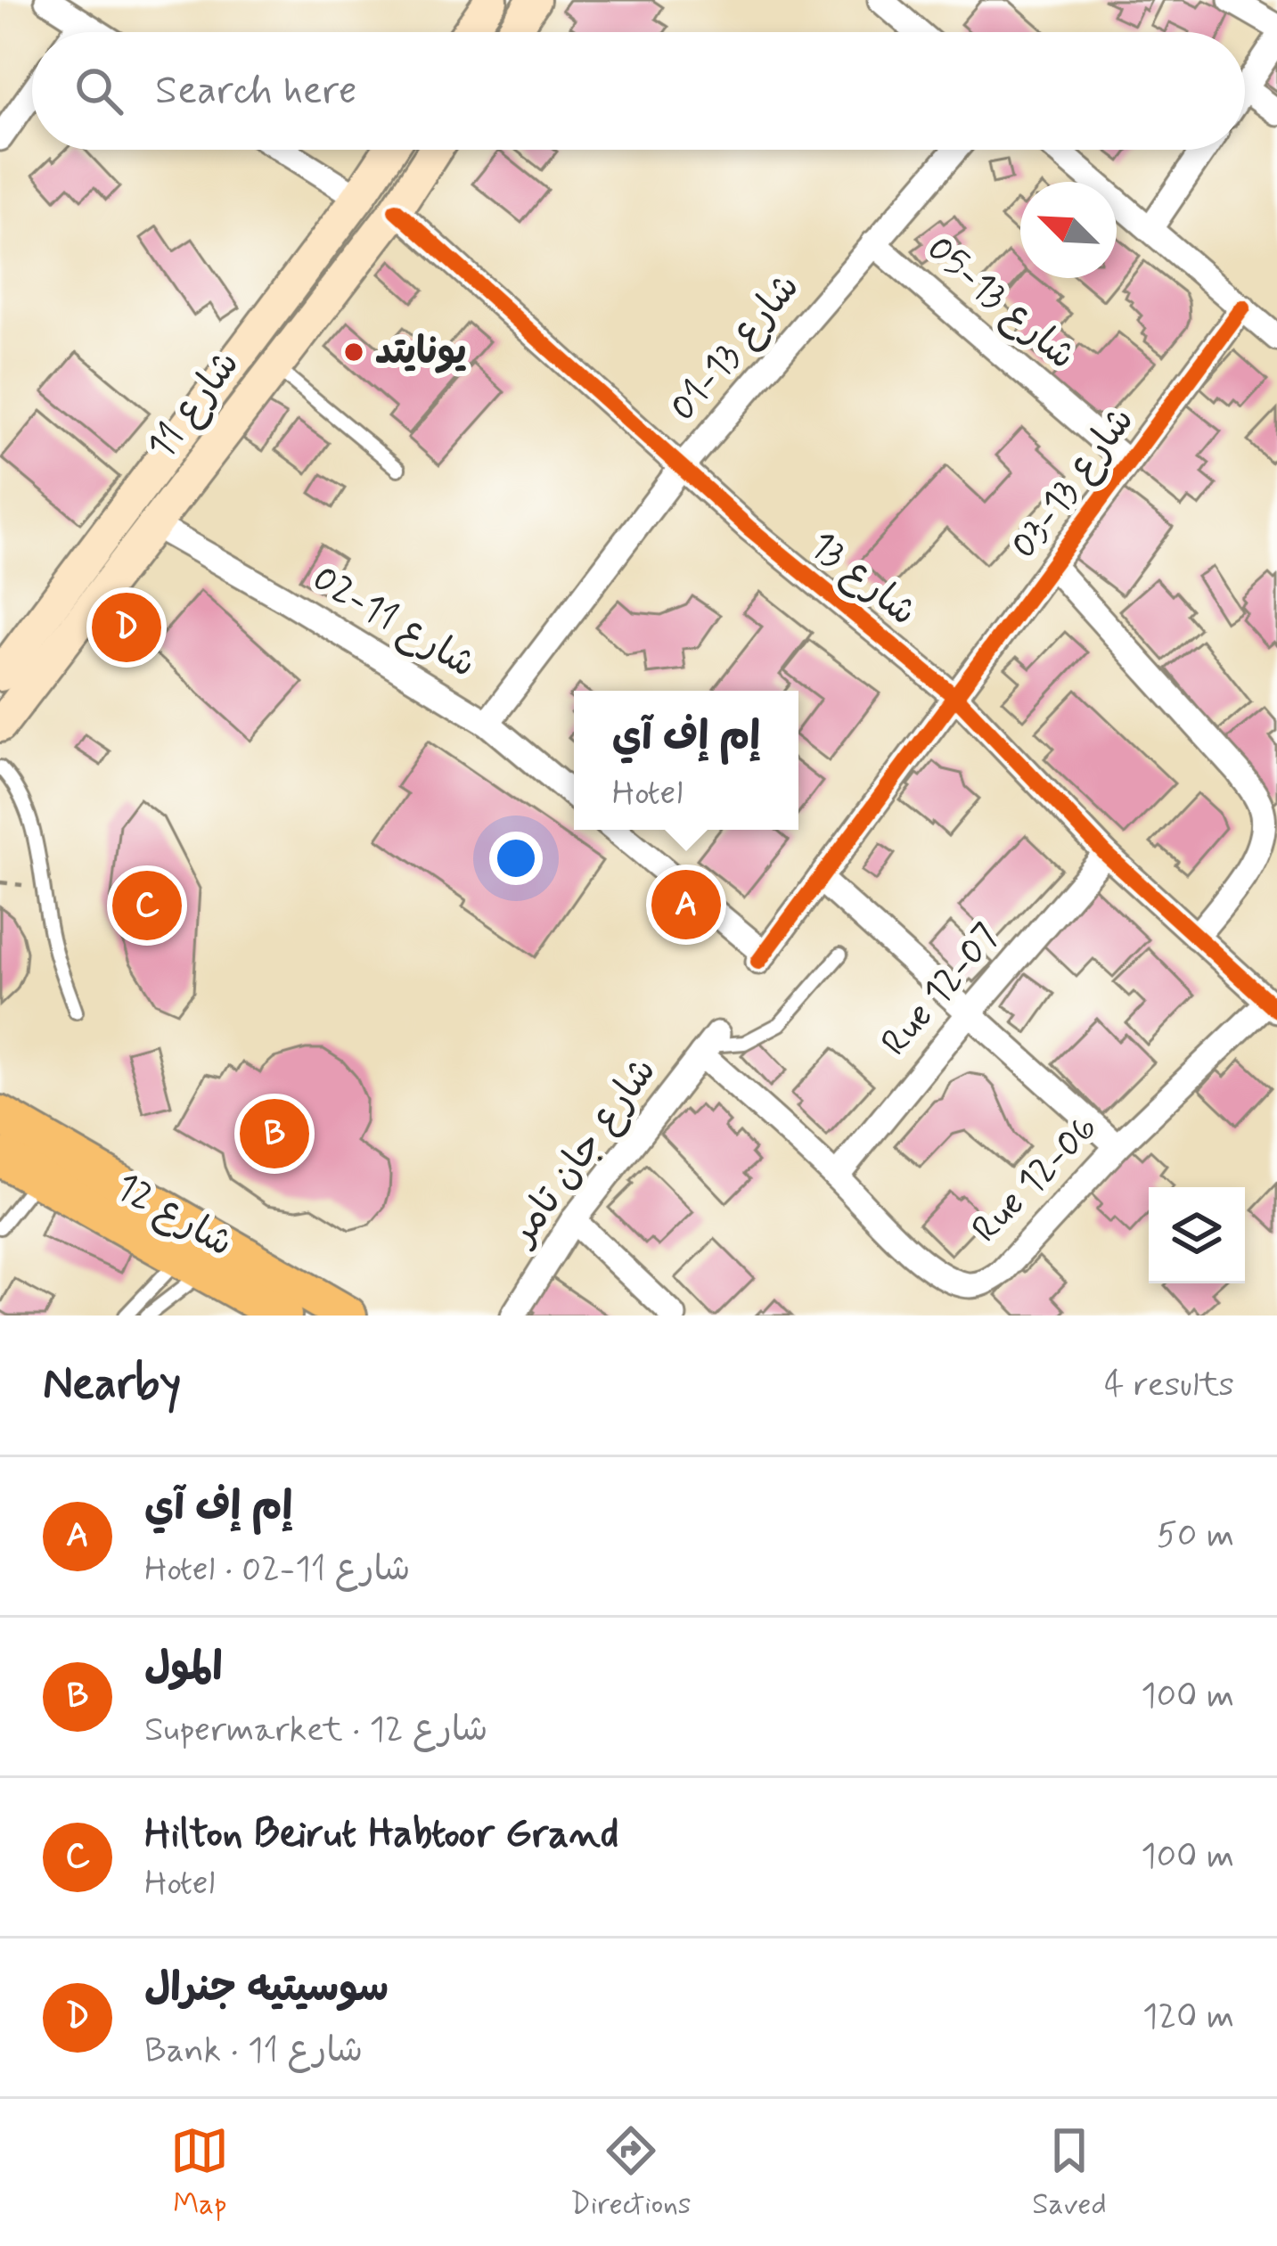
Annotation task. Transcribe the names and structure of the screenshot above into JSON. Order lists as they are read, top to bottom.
{
  "streets": {
    "highway": ["شارع 12"],
    "main road": ["شارع 11"],
    "street": [
      "شارع 13-05",
      "شارع 13-01",
      "شارع 13-03",
      "شارع 13",
      "شارع 11-02",
      "Rue 12-07",
      "شارع جان تامر",
      "Rue 12-06"
    ]
  },
  "crossings": [
    ["شارع 13-05", "شارع 13-01"],
    ["شارع 13-05", "شارع 13-03"],
    ["شارع 13-01", "شارع 13"],
    ["شارع 13-01", "شارع 11-02"],
    ["شارع 11", "شارع 13"],
    ["شارع 11", "شارع 11-02"],
    ["شارع 13-03", "شارع 13"],
    ["شارع 13", "Rue 12-07"],
    ["شارع 13", "Rue 12-06"],
    ["Rue 12-07", "Rue 12-06"],
    ["شارع جان تامر", "Rue 12-06"]
  ],
  "places": ["يونايتد"],
  "north": "top left",
  "page": {
    "search": "Search here",
    "pins": [
      "D",
      "A",
      "C",
      "B"
    ],
    "popup": ["إم إف آي", "Hotel"],
    "heading": ["Nearby", "4 results"],
    "list": [
      {
        "mark": "A",
        "name": "إم إف آي",
        "note": "Hotel · شارع 11-02",
        "value": "50 m"
      },
      {
        "mark": "B",
        "name": "المول",
        "note": "Supermarket · شارع 12",
        "value": "100 m"
      },
      {
        "mark": "C",
        "name": "Hilton Beirut Habtoor Grand",
        "note": "Hotel",
        "value": "100 m"
      },
      {
        "mark": "D",
        "name": "سوسيتيه جنرال",
        "note": "Bank · شارع 11",
        "value": "120 m"
      }
    ],
    "nav": ["Map", "Directions", "Saved"]
  }
}
